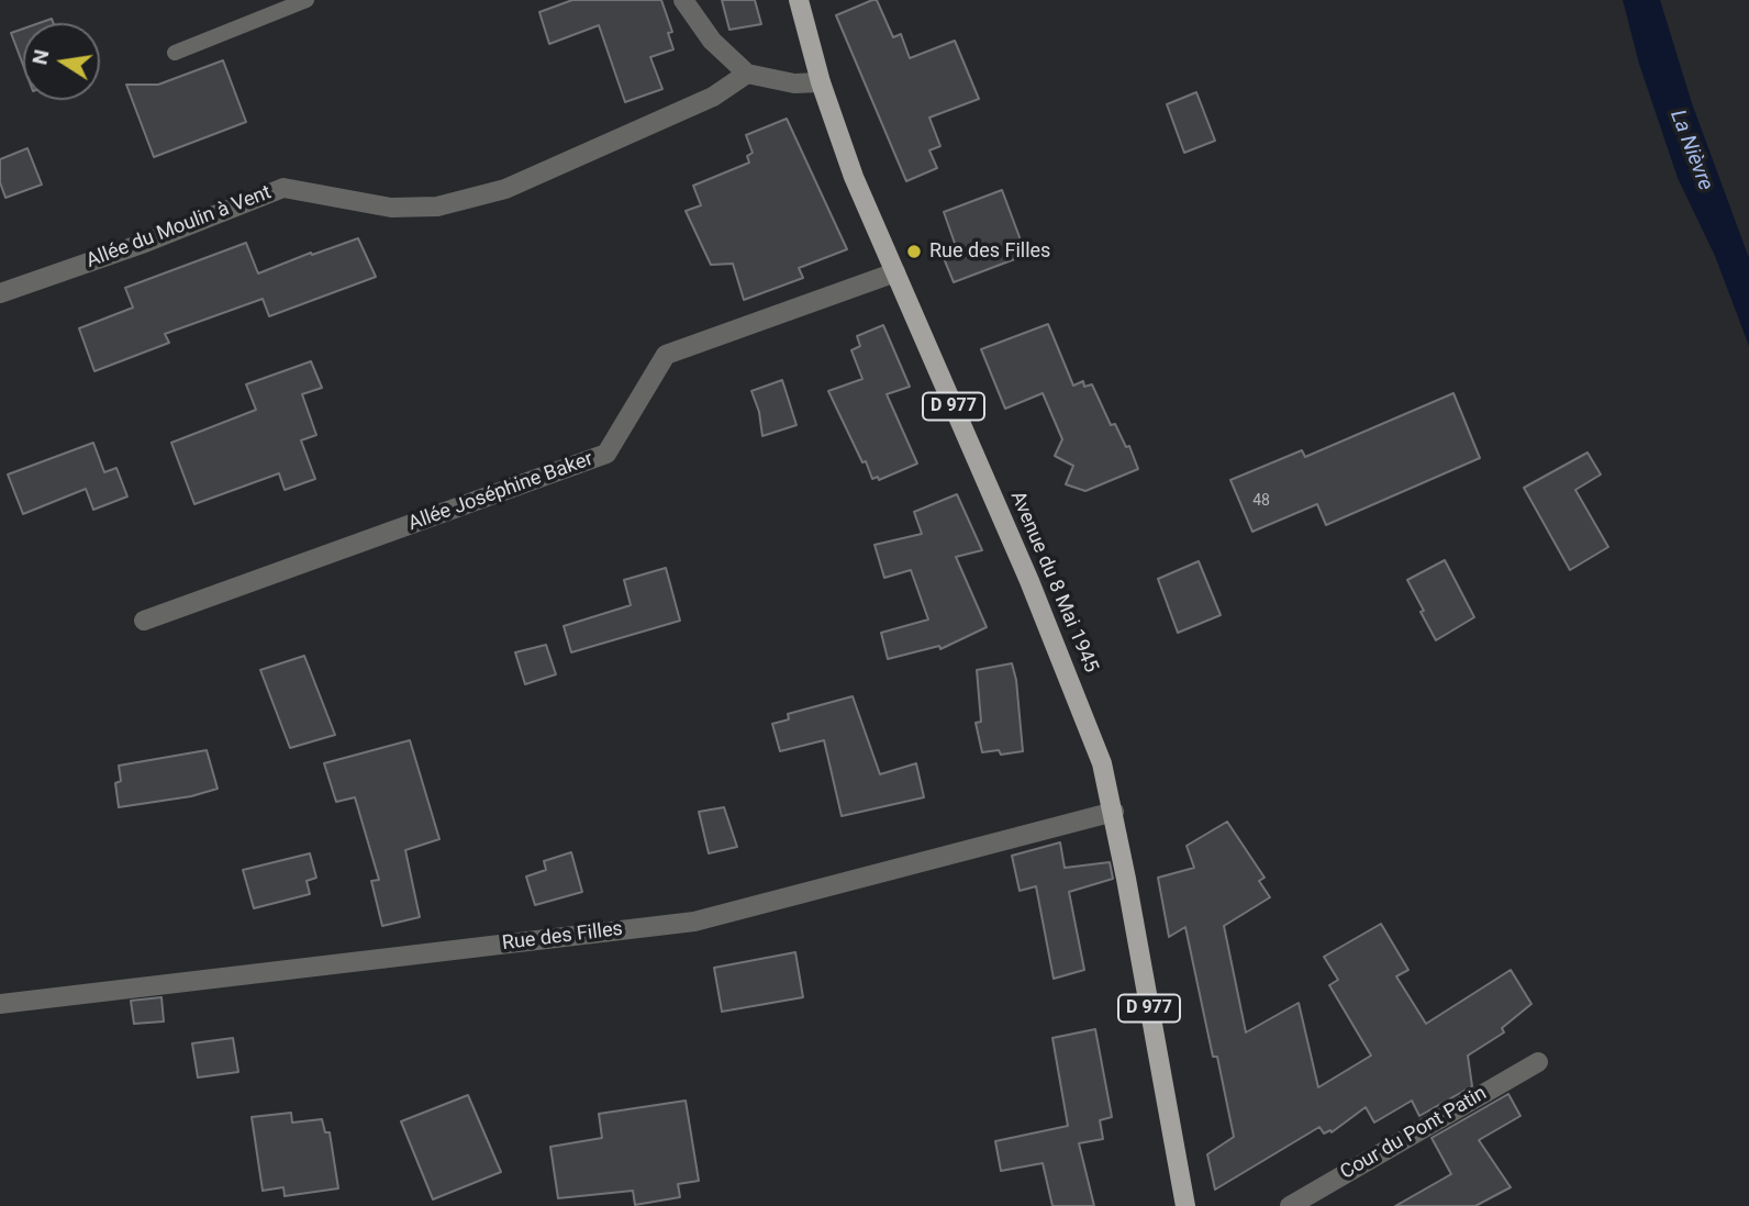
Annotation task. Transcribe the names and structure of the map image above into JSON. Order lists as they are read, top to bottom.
{
  "streets": {
    "main road": ["D 977", "Avenue du 8 Mai 1945"],
    "street": [
      "Allée du Moulin à Vent",
      "Allée Joséphine Baker",
      "Rue des Filles",
      "Cour du Pont Patin"
    ]
  },
  "crossings": [
    ["Allée Joséphine Baker", "Avenue du 8 Mai 1945"],
    ["Avenue du 8 Mai 1945", "Rue des Filles"]
  ],
  "water": ["La Nièvre"],
  "places": ["Rue des Filles"],
  "house_numbers": ["48"],
  "north": "left"
}
